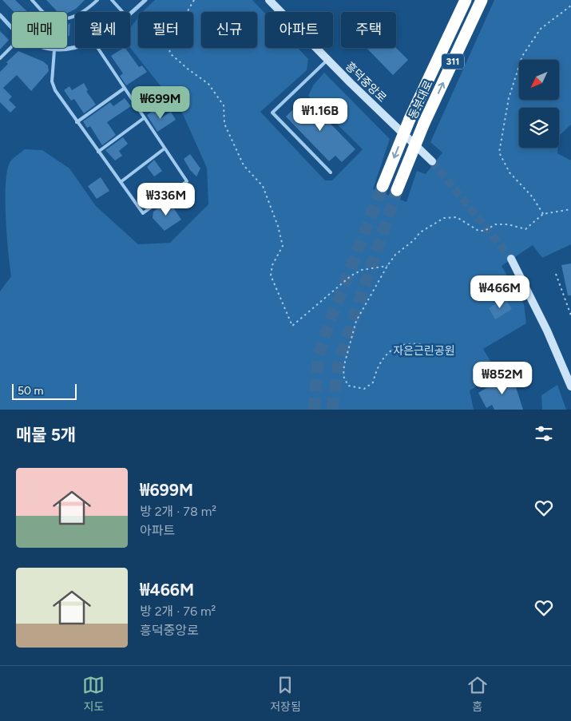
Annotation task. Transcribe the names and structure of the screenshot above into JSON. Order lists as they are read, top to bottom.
{
  "streets": {
    "highway": ["311", "동부대로"],
    "street": ["흥덕중앙로"]
  },
  "parks": ["자은근린공원"],
  "scale_bar": "50 m",
  "north": "bottom left",
  "page": {
    "chip": [
      "매매",
      "월세",
      "필터",
      "신규",
      "아파트",
      "주택"
    ],
    "price": [
      "₩699M",
      "₩1.16B",
      "₩336M",
      "₩466M",
      "₩852M"
    ],
    "scale": "50 m",
    "heading": "매물 5개",
    "list": [
      {
        "name": "₩699M",
        "note": "방 2개 · 78 m² · 아파트"
      },
      {
        "name": "₩466M",
        "note": "방 2개 · 76 m² · 흥덕중앙로"
      }
    ],
    "tabs": ["지도", "저장됨", "홈"]
  }
}
